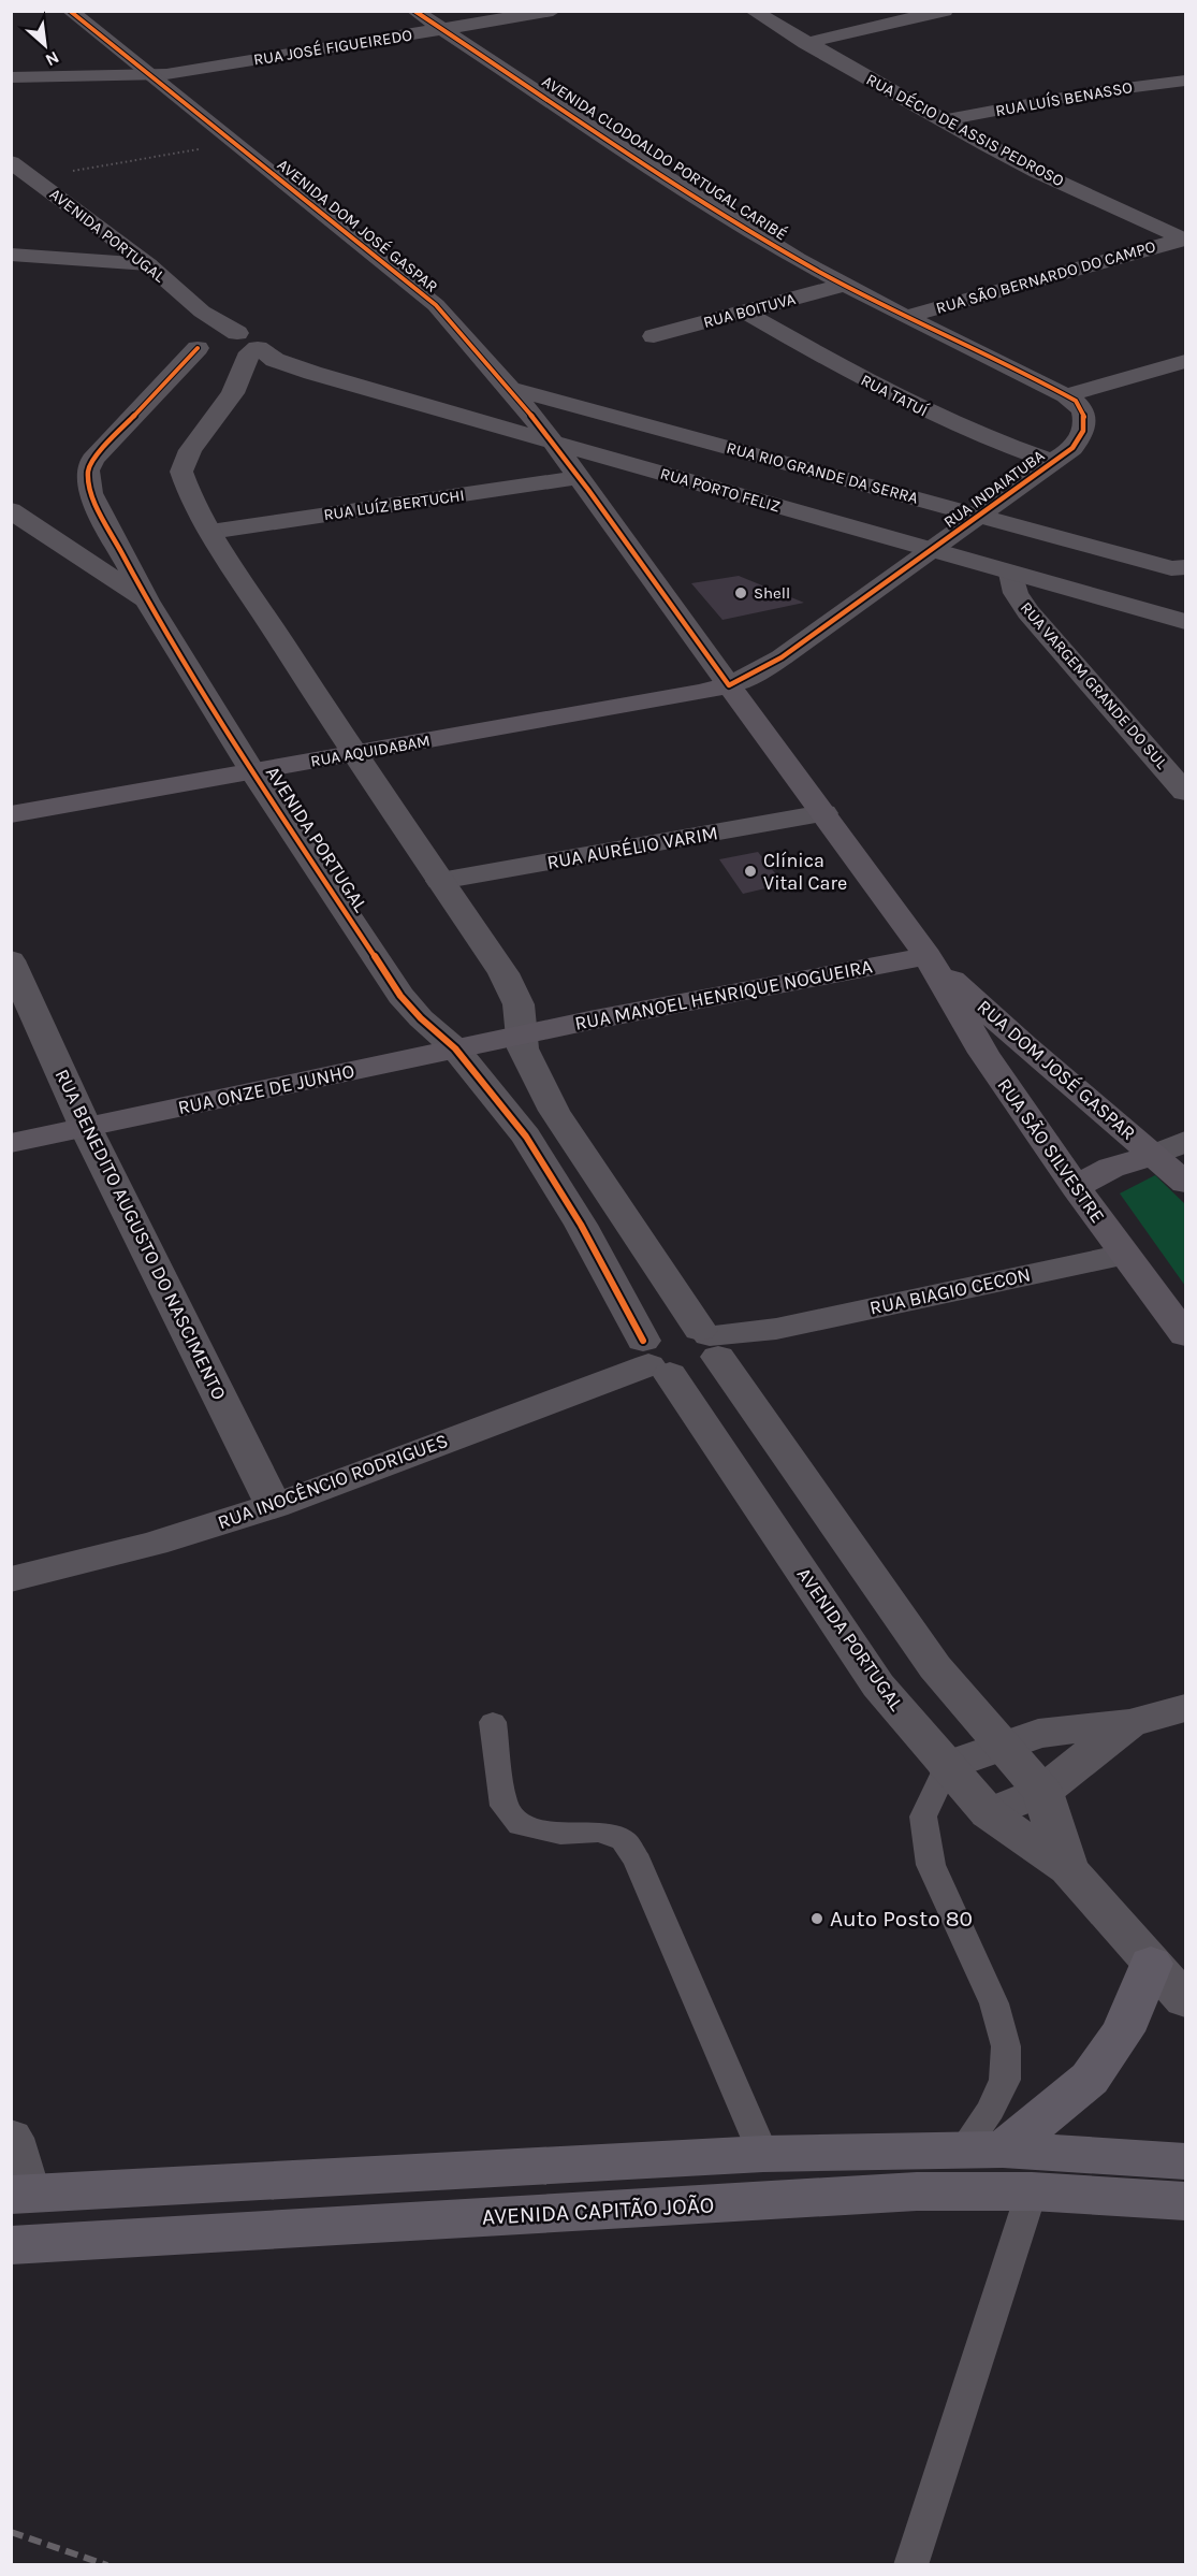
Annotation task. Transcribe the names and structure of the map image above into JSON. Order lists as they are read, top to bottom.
{
  "streets": {
    "highway": ["AVENIDA CAPITÃO JOÃO"],
    "main road": [
      "AVENIDA DOM JOSÉ GASPAR",
      "RUA AQUIDABAM",
      "RUA MANOEL HENRIQUE NOGUEIRA",
      "RUA DOM JOSÉ GASPAR",
      "RUA ONZE DE JUNHO",
      "RUA SÃO SILVESTRE"
    ],
    "street": [
      "RUA JOSÉ FIGUEIREDO",
      "RUA LUÍS BENASSO",
      "RUA DÉCIO DE ASSIS PEDROSO",
      "AVENIDA CLODOALDO PORTUGAL CARIBÉ",
      "AVENIDA PORTUGAL",
      "RUA SÃO BERNARDO DO CAMPO",
      "RUA BOITUVA",
      "RUA TATUÍ",
      "RUA RIO GRANDE DA SERRA",
      "RUA INDAIATUBA",
      "RUA PORTO FELIZ",
      "RUA LUÍZ BERTUCHI",
      "RUA VARGEM GRANDE DO SUL",
      "RUA AURÉLIO VARIM",
      "RUA BENEDITO AUGUSTO DO NASCIMENTO",
      "RUA BIAGIO CECON",
      "RUA INOCÊNCIO RODRIGUES"
    ]
  },
  "crossings": [
    ["RUA JOSÉ FIGUEIREDO", "AVENIDA CLODOALDO PORTUGAL CARIBÉ"],
    ["RUA JOSÉ FIGUEIREDO", "AVENIDA DOM JOSÉ GASPAR"],
    ["RUA LUÍS BENASSO", "RUA DÉCIO DE ASSIS PEDROSO"],
    ["RUA DÉCIO DE ASSIS PEDROSO", "RUA SÃO BERNARDO DO CAMPO"],
    ["AVENIDA CLODOALDO PORTUGAL CARIBÉ", "RUA SÃO BERNARDO DO CAMPO"],
    ["AVENIDA CLODOALDO PORTUGAL CARIBÉ", "RUA BOITUVA"],
    ["AVENIDA CLODOALDO PORTUGAL CARIBÉ", "RUA INDAIATUBA"],
    ["AVENIDA DOM JOSÉ GASPAR", "RUA RIO GRANDE DA SERRA"],
    ["AVENIDA DOM JOSÉ GASPAR", "RUA INDAIATUBA"],
    ["AVENIDA DOM JOSÉ GASPAR", "RUA PORTO FELIZ"],
    ["AVENIDA DOM JOSÉ GASPAR", "RUA LUÍZ BERTUCHI"],
    ["AVENIDA DOM JOSÉ GASPAR", "RUA AQUIDABAM"],
    ["AVENIDA DOM JOSÉ GASPAR", "RUA AURÉLIO VARIM"],
    ["AVENIDA DOM JOSÉ GASPAR", "RUA MANOEL HENRIQUE NOGUEIRA"],
    ["AVENIDA DOM JOSÉ GASPAR", "RUA DOM JOSÉ GASPAR"],
    ["AVENIDA DOM JOSÉ GASPAR", "RUA SÃO SILVESTRE"],
    ["AVENIDA PORTUGAL", "RUA PORTO FELIZ"],
    ["AVENIDA PORTUGAL", "RUA LUÍZ BERTUCHI"],
    ["AVENIDA PORTUGAL", "RUA AQUIDABAM"],
    ["AVENIDA PORTUGAL", "RUA AURÉLIO VARIM"],
    ["AVENIDA PORTUGAL", "RUA MANOEL HENRIQUE NOGUEIRA"],
    ["AVENIDA PORTUGAL", "RUA ONZE DE JUNHO"],
    ["AVENIDA PORTUGAL", "RUA BIAGIO CECON"],
    ["AVENIDA PORTUGAL", "RUA INOCÊNCIO RODRIGUES"],
    ["RUA SÃO BERNARDO DO CAMPO", "RUA INDAIATUBA"],
    ["RUA BOITUVA", "RUA TATUÍ"],
    ["RUA TATUÍ", "RUA INDAIATUBA"],
    ["RUA RIO GRANDE DA SERRA", "RUA INDAIATUBA"],
    ["RUA INDAIATUBA", "RUA PORTO FELIZ"],
    ["RUA INDAIATUBA", "RUA AQUIDABAM"],
    ["RUA PORTO FELIZ", "RUA VARGEM GRANDE DO SUL"],
    ["RUA MANOEL HENRIQUE NOGUEIRA", "RUA DOM JOSÉ GASPAR"],
    ["RUA MANOEL HENRIQUE NOGUEIRA", "RUA ONZE DE JUNHO"],
    ["RUA MANOEL HENRIQUE NOGUEIRA", "RUA SÃO SILVESTRE"],
    ["RUA DOM JOSÉ GASPAR", "RUA SÃO SILVESTRE"],
    ["RUA ONZE DE JUNHO", "RUA BENEDITO AUGUSTO DO NASCIMENTO"],
    ["RUA SÃO SILVESTRE", "RUA BIAGIO CECON"],
    ["RUA BENEDITO AUGUSTO DO NASCIMENTO", "RUA INOCÊNCIO RODRIGUES"]
  ],
  "places": ["Shell", "Clínica Vital Care", "Auto Posto 80"],
  "north": "bottom right"
}
